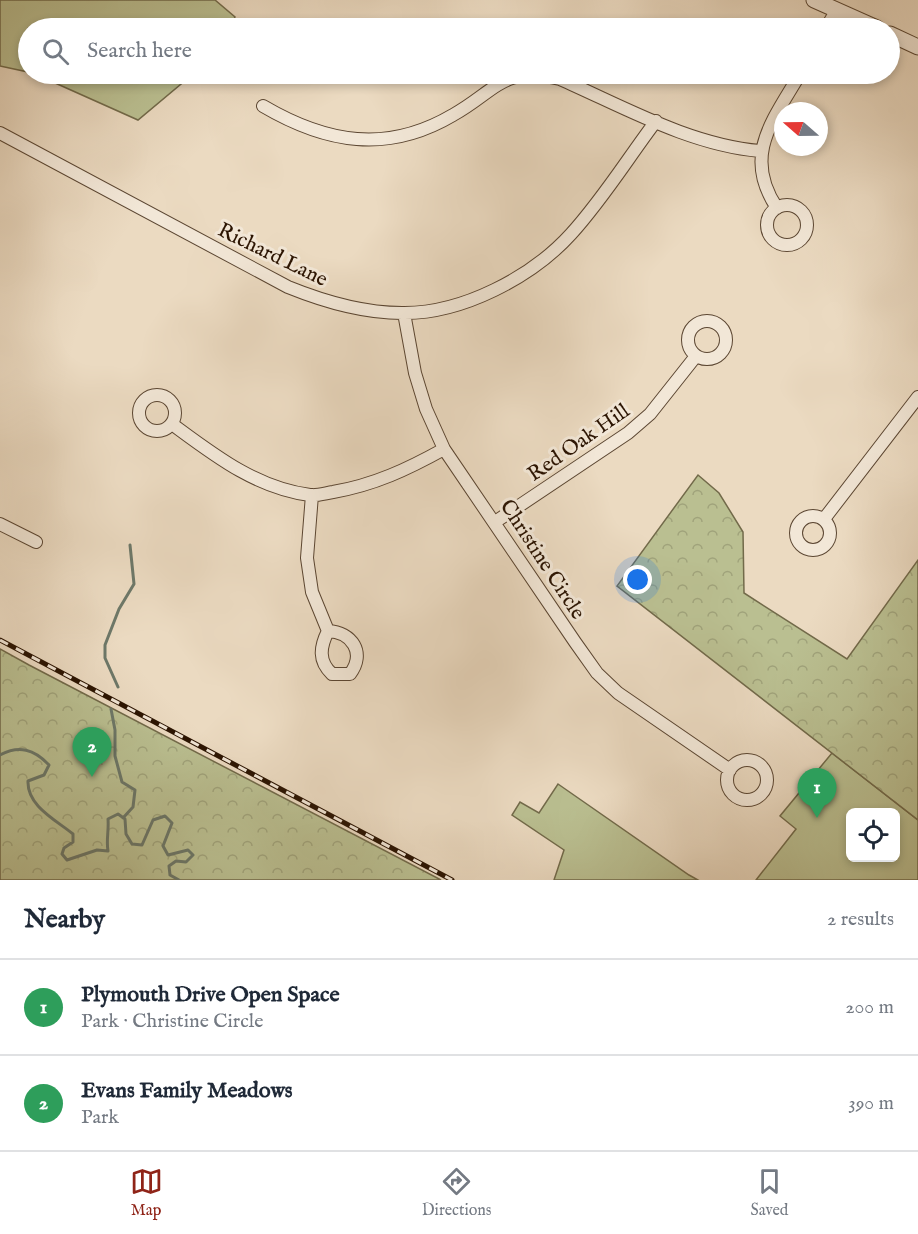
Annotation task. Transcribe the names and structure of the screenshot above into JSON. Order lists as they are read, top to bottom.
{
  "streets": {
    "street": ["Richard Lane", "Red Oak Hill", "Christine Circle"]
  },
  "crossings": [
    ["Richard Lane", "Christine Circle"],
    ["Red Oak Hill", "Christine Circle"]
  ],
  "north": "left",
  "page": {
    "search": "Search here",
    "pins": ["2", "1"],
    "heading": ["Nearby", "2 results"],
    "list": [
      {
        "mark": "1",
        "name": "Plymouth Drive Open Space",
        "note": "Park · Christine Circle",
        "value": "200 m"
      },
      {
        "mark": "2",
        "name": "Evans Family Meadows",
        "note": "Park",
        "value": "390 m"
      }
    ],
    "nav": ["Map", "Directions", "Saved"]
  }
}
